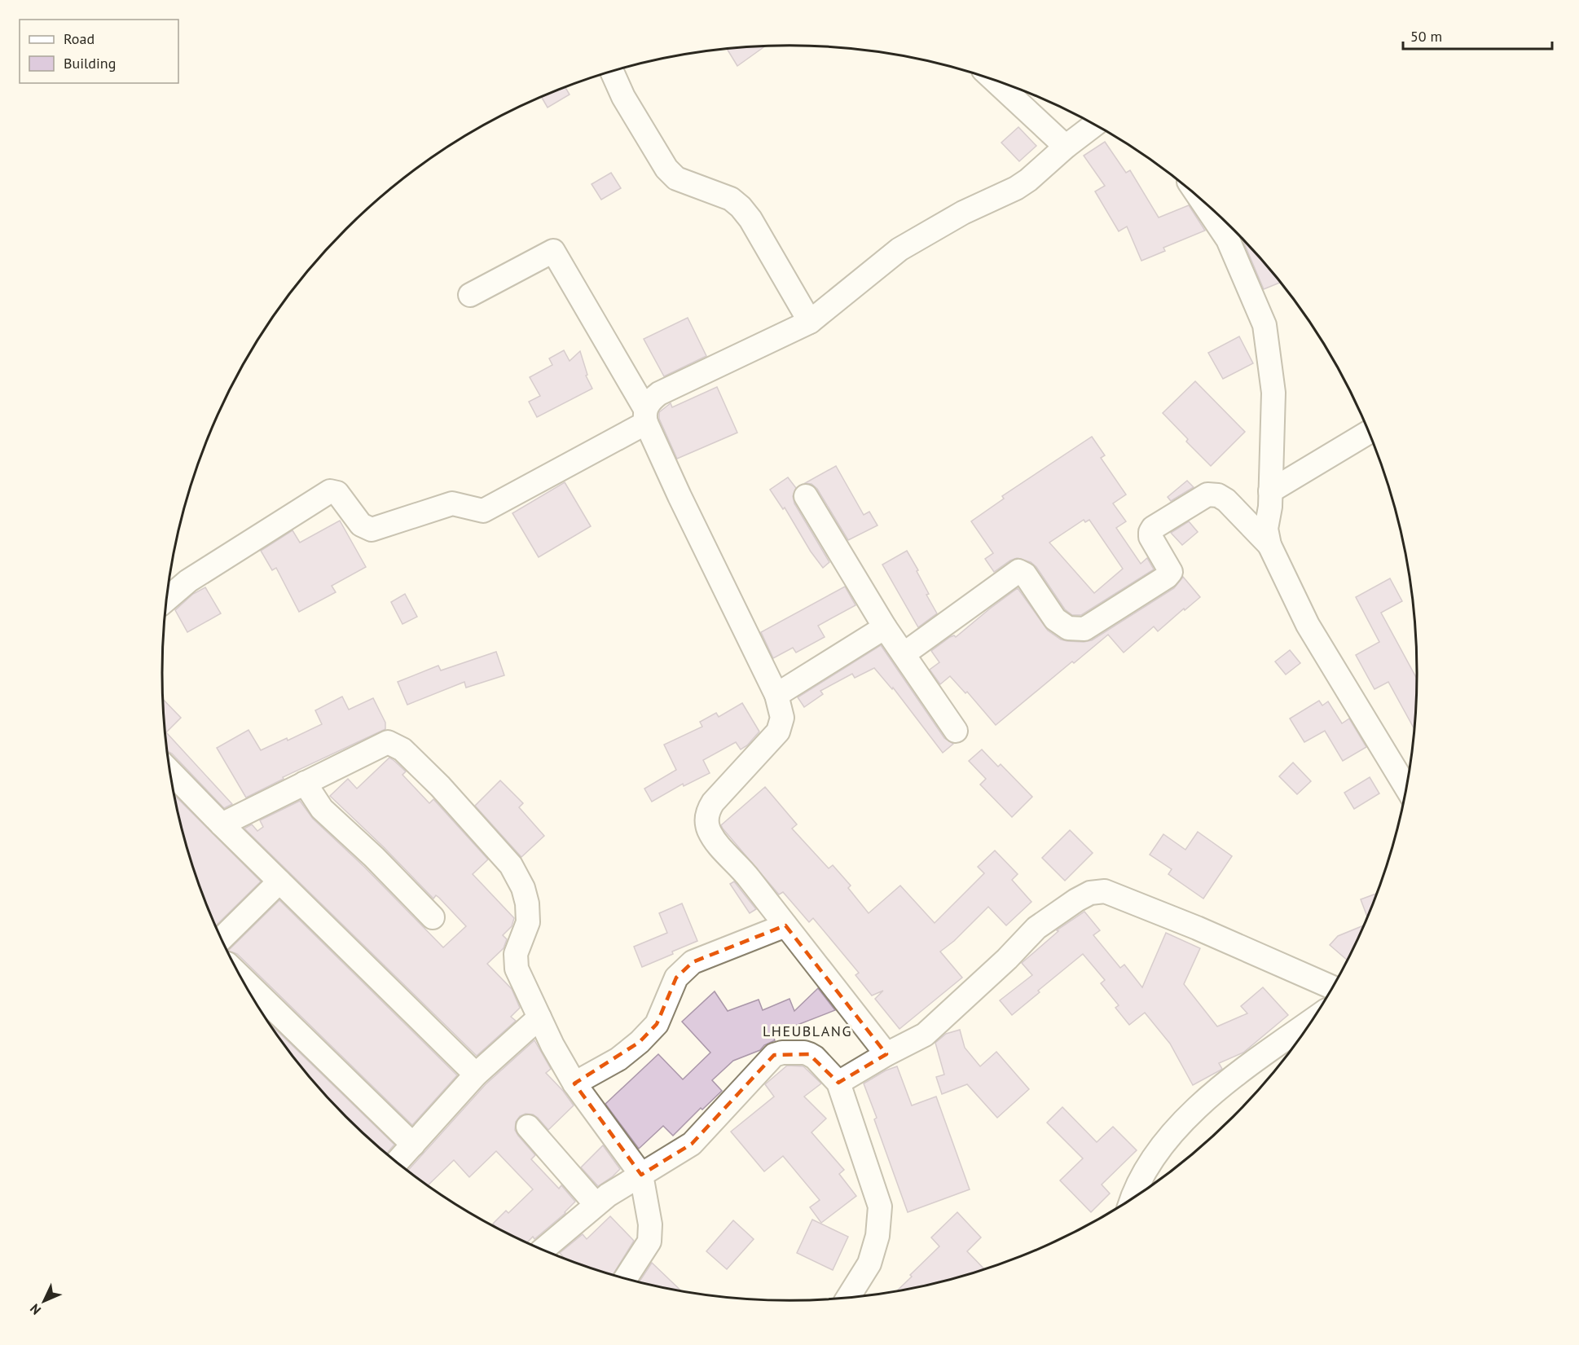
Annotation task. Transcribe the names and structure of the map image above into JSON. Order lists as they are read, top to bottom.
{
  "districts": ["LHEUBLANG"],
  "legend": ["Road", "Building"],
  "scale_bar": "50 m",
  "north": "bottom left"
}
